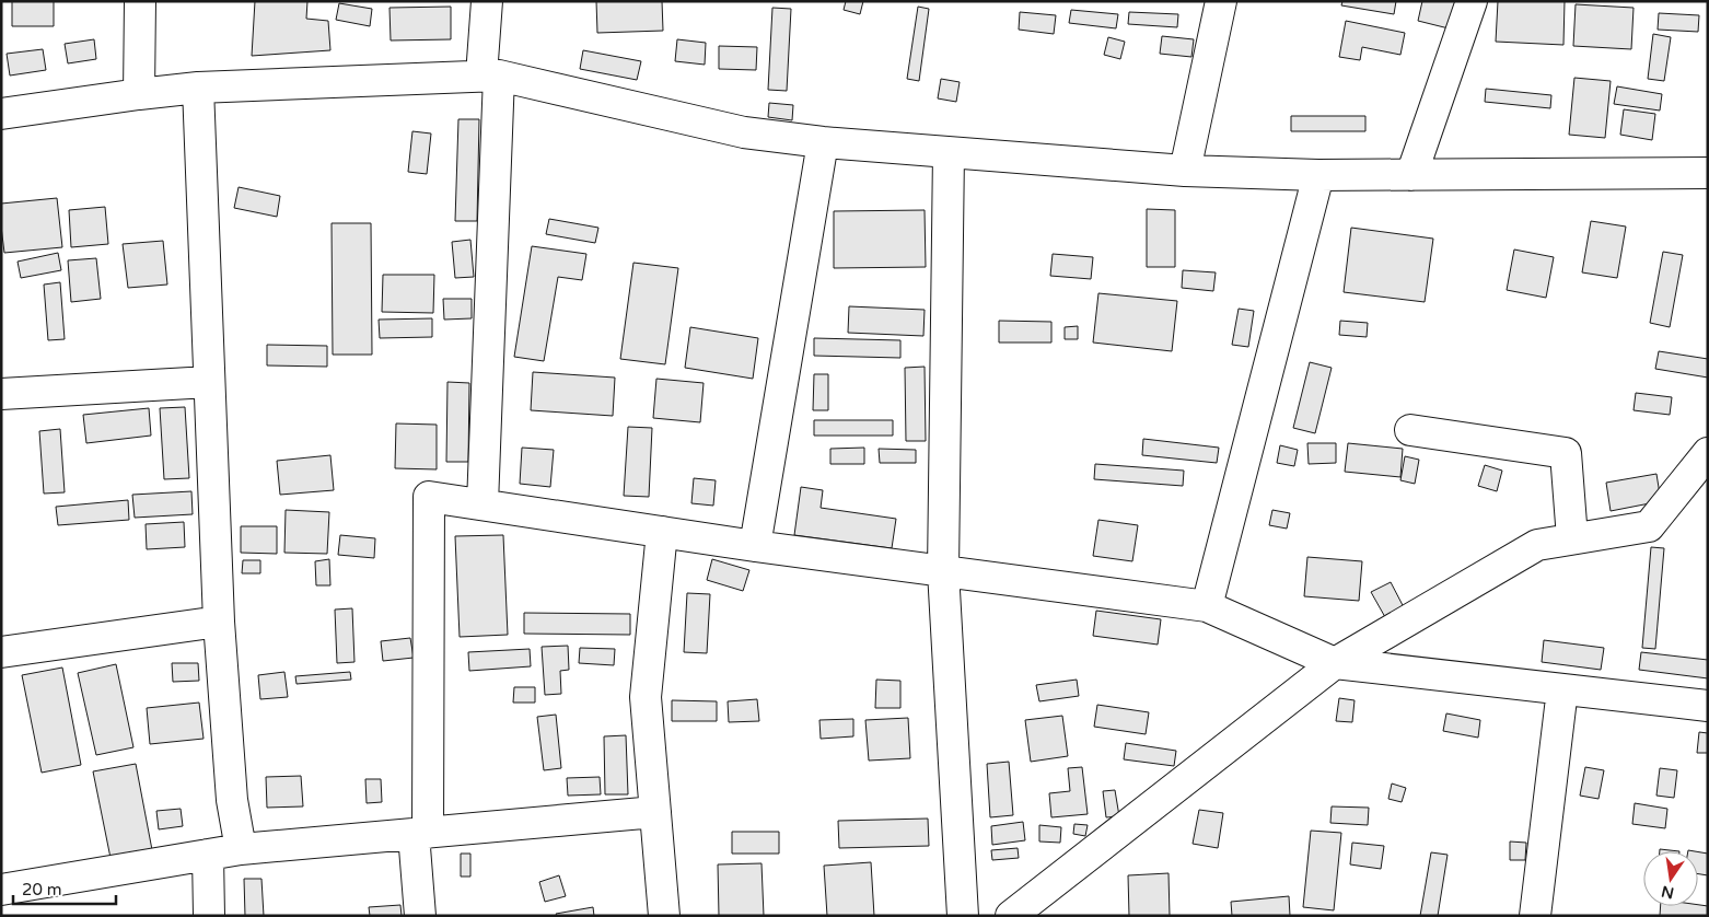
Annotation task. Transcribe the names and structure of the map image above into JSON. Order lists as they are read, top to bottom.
{
  "scale_bar": "20 m",
  "north": "bottom"
}
